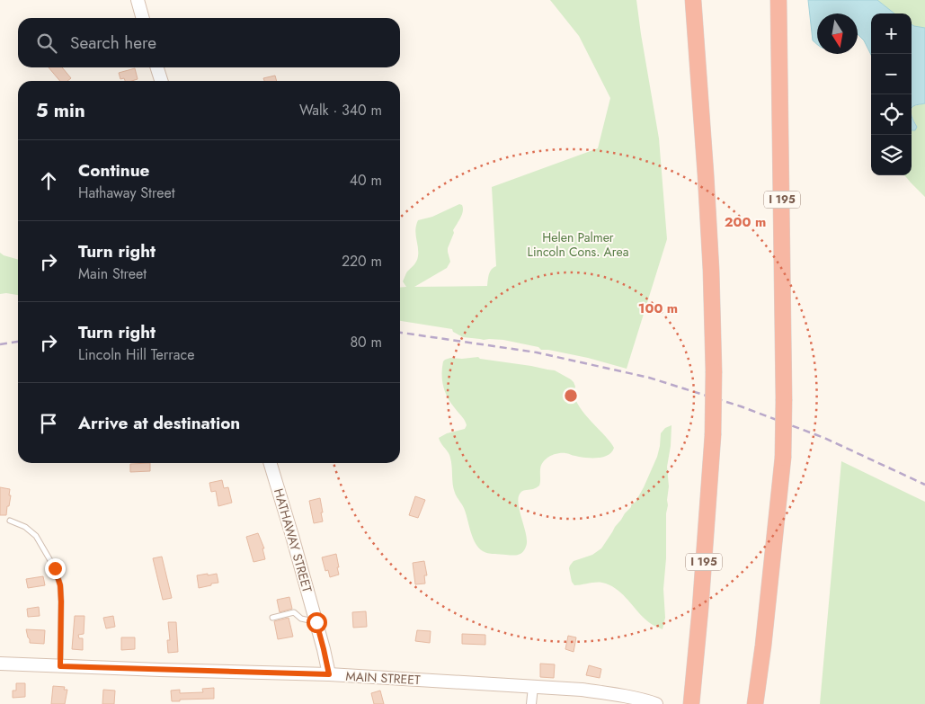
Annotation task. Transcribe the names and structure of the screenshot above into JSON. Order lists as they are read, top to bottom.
{
  "streets": {
    "highway": ["I 195"],
    "main road": ["HATHAWAY STREET", "MAIN STREET"]
  },
  "crossings": [
    ["HATHAWAY STREET", "MAIN STREET"]
  ],
  "parks": ["Helen Palmer Lincoln Cons. Area"],
  "north": "bottom",
  "page": {
    "map_buttons": ["+", "−"],
    "search": "Search here",
    "heading": ["5 min", "Walk · 340 m"],
    "list": [
      ["Continue", "Hathaway Street", "40 m"],
      ["Turn right", "Main Street", "220 m"],
      ["Turn right", "Lincoln Hill Terrace", "80 m"],
      "Arrive at destination"
    ]
  },
  "rings": ["200 m", "100 m"]
}
